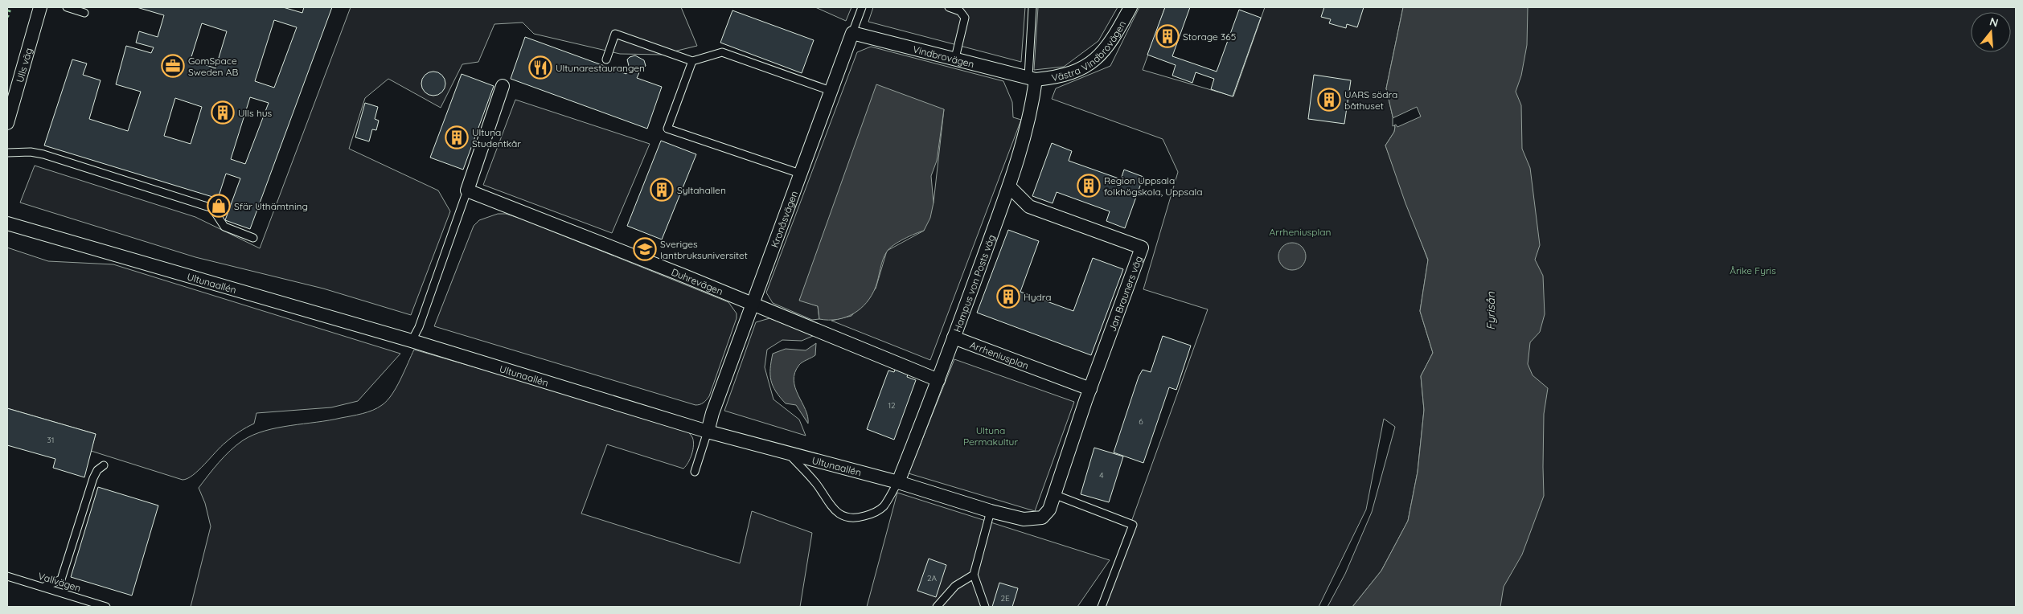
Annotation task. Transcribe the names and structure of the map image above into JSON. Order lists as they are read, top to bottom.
{
  "streets": {
    "street": [
      "Västra Vindbrovägen",
      "Vindbrovägen",
      "Ulls väg",
      "Kronåsvägen",
      "Duhrevägen",
      "Ultunaallén",
      "Hampus von Posts väg",
      "Jan Brauners väg",
      "Arrheniusplan"
    ],
    "lane": ["Vallvägen"]
  },
  "crossings": [
    ["Västra Vindbrovägen", "Vindbrovägen"],
    ["Västra Vindbrovägen", "Hampus von Posts väg"],
    ["Vindbrovägen", "Kronåsvägen"],
    ["Vindbrovägen", "Hampus von Posts väg"],
    ["Kronåsvägen", "Duhrevägen"],
    ["Kronåsvägen", "Ultunaallén"],
    ["Duhrevägen", "Hampus von Posts väg"],
    ["Ultunaallén", "Hampus von Posts väg"],
    ["Hampus von Posts väg", "Jan Brauners väg"],
    ["Hampus von Posts väg", "Arrheniusplan"],
    ["Jan Brauners väg", "Arrheniusplan"]
  ],
  "water": ["Fyrisån"],
  "parks": ["Arrheniusplan", "Årike Fyris", "Ultuna Permakultur"],
  "places": {
    "building": [
      "Storage 365",
      "UARS södra båthuset",
      "Ulls hus",
      "Ultuna Studentkår",
      "Region Uppsala folkhögskola, Uppsala",
      "Syltahallen",
      "Hydra"
    ],
    "office": ["GomSpace Sweden AB"],
    "restaurant": ["Ultunarestaurangen"],
    "shop": ["Sfär Uthämtning"],
    "school or university": ["Sveriges lantbruksuniversitet"]
  },
  "house_numbers": [
    "12",
    "6",
    "31",
    "4",
    "2A",
    "2E"
  ],
  "north": "top"
}
